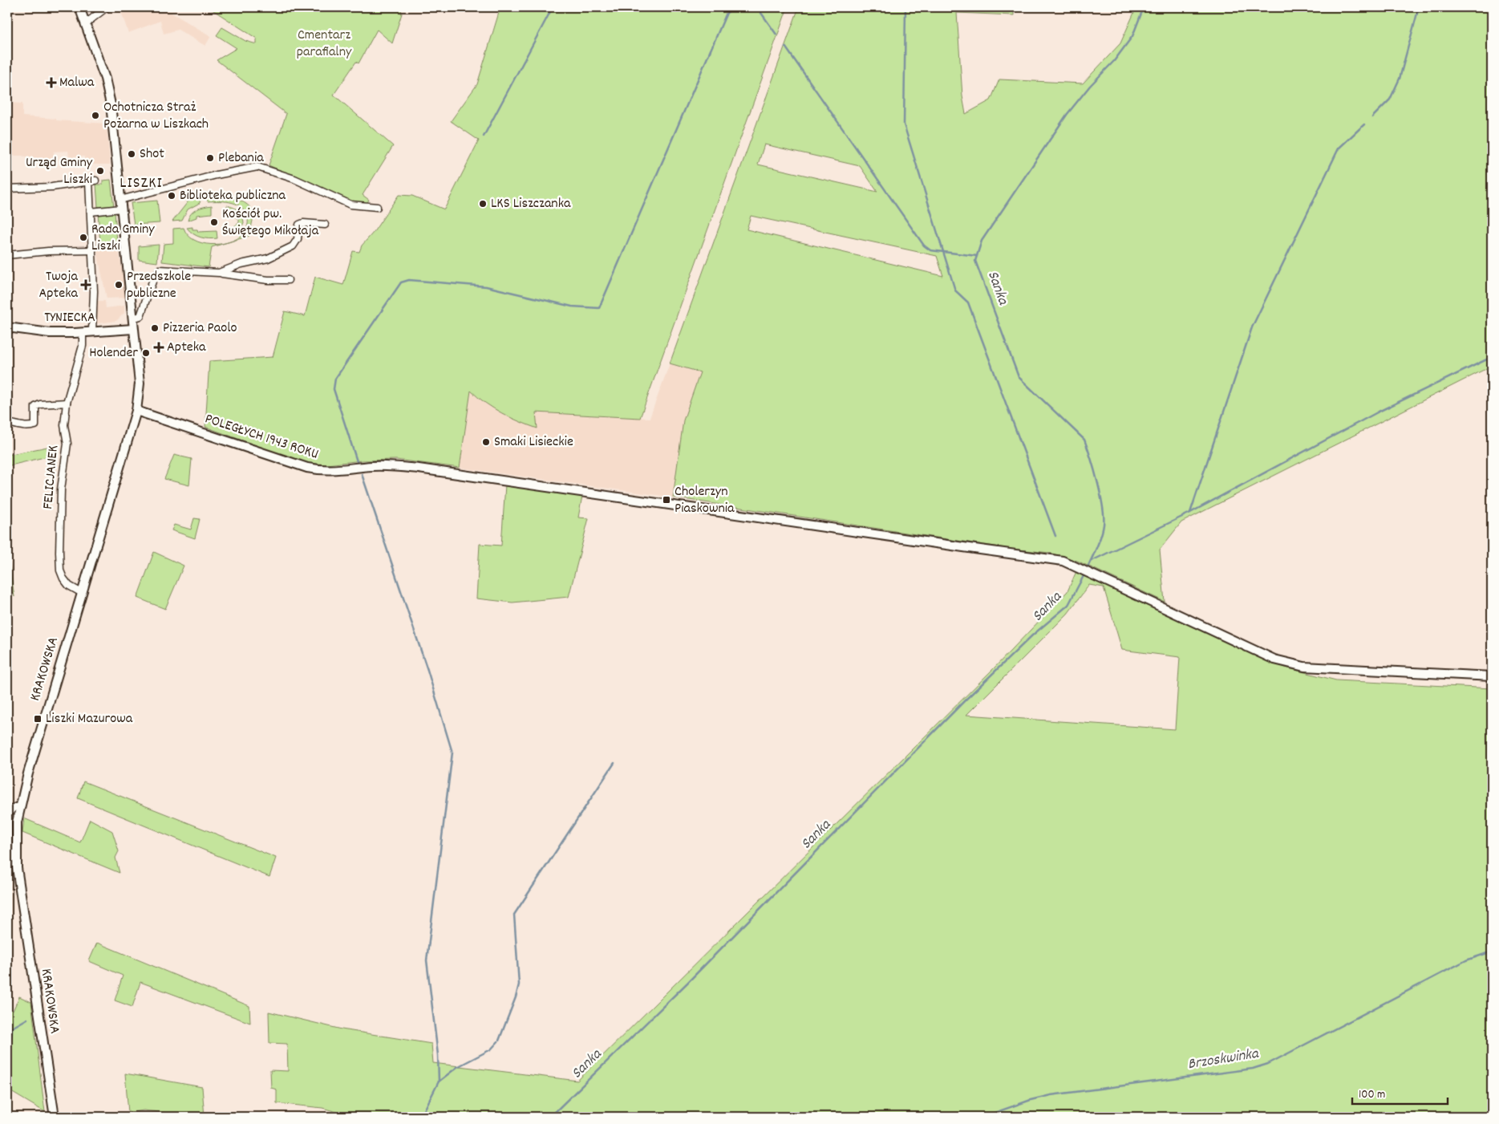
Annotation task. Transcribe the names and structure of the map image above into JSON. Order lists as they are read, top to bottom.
{
  "streets": {
    "street": [
      "TYNIECKA",
      "POLEGŁYCH 1943 ROKU",
      "FELICJANEK",
      "KRAKOWSKA"
    ]
  },
  "crossings": [
    ["TYNIECKA", "FELICJANEK"],
    ["TYNIECKA", "KRAKOWSKA"],
    ["POLEGŁYCH 1943 ROKU", "KRAKOWSKA"],
    ["FELICJANEK", "KRAKOWSKA"]
  ],
  "districts": ["LISZKI"],
  "water": ["Sanka", "Brzoskwinka"],
  "parks": ["Cmentarz parafialny"],
  "places": {
    "health": ["Malwa", "Twoja Apteka", "Apteka"],
    "other": [
      "Ochotnicza Straż Pożarna w Liszkach",
      "Shot",
      "Plebania",
      "Urząd Gminy Liszki",
      "Biblioteka publiczna",
      "LKS Liszczanka",
      "Kościół pw. Świętego Mikołaja",
      "Rada Gminy Liszki",
      "Przedszkole publiczne",
      "Pizzeria Paolo",
      "Holender",
      "Smaki Lisieckie"
    ],
    "transit": ["Cholerzyn Piaskownia", "Liszki Mazurowa"]
  },
  "scale_bar": "100 m"
}
